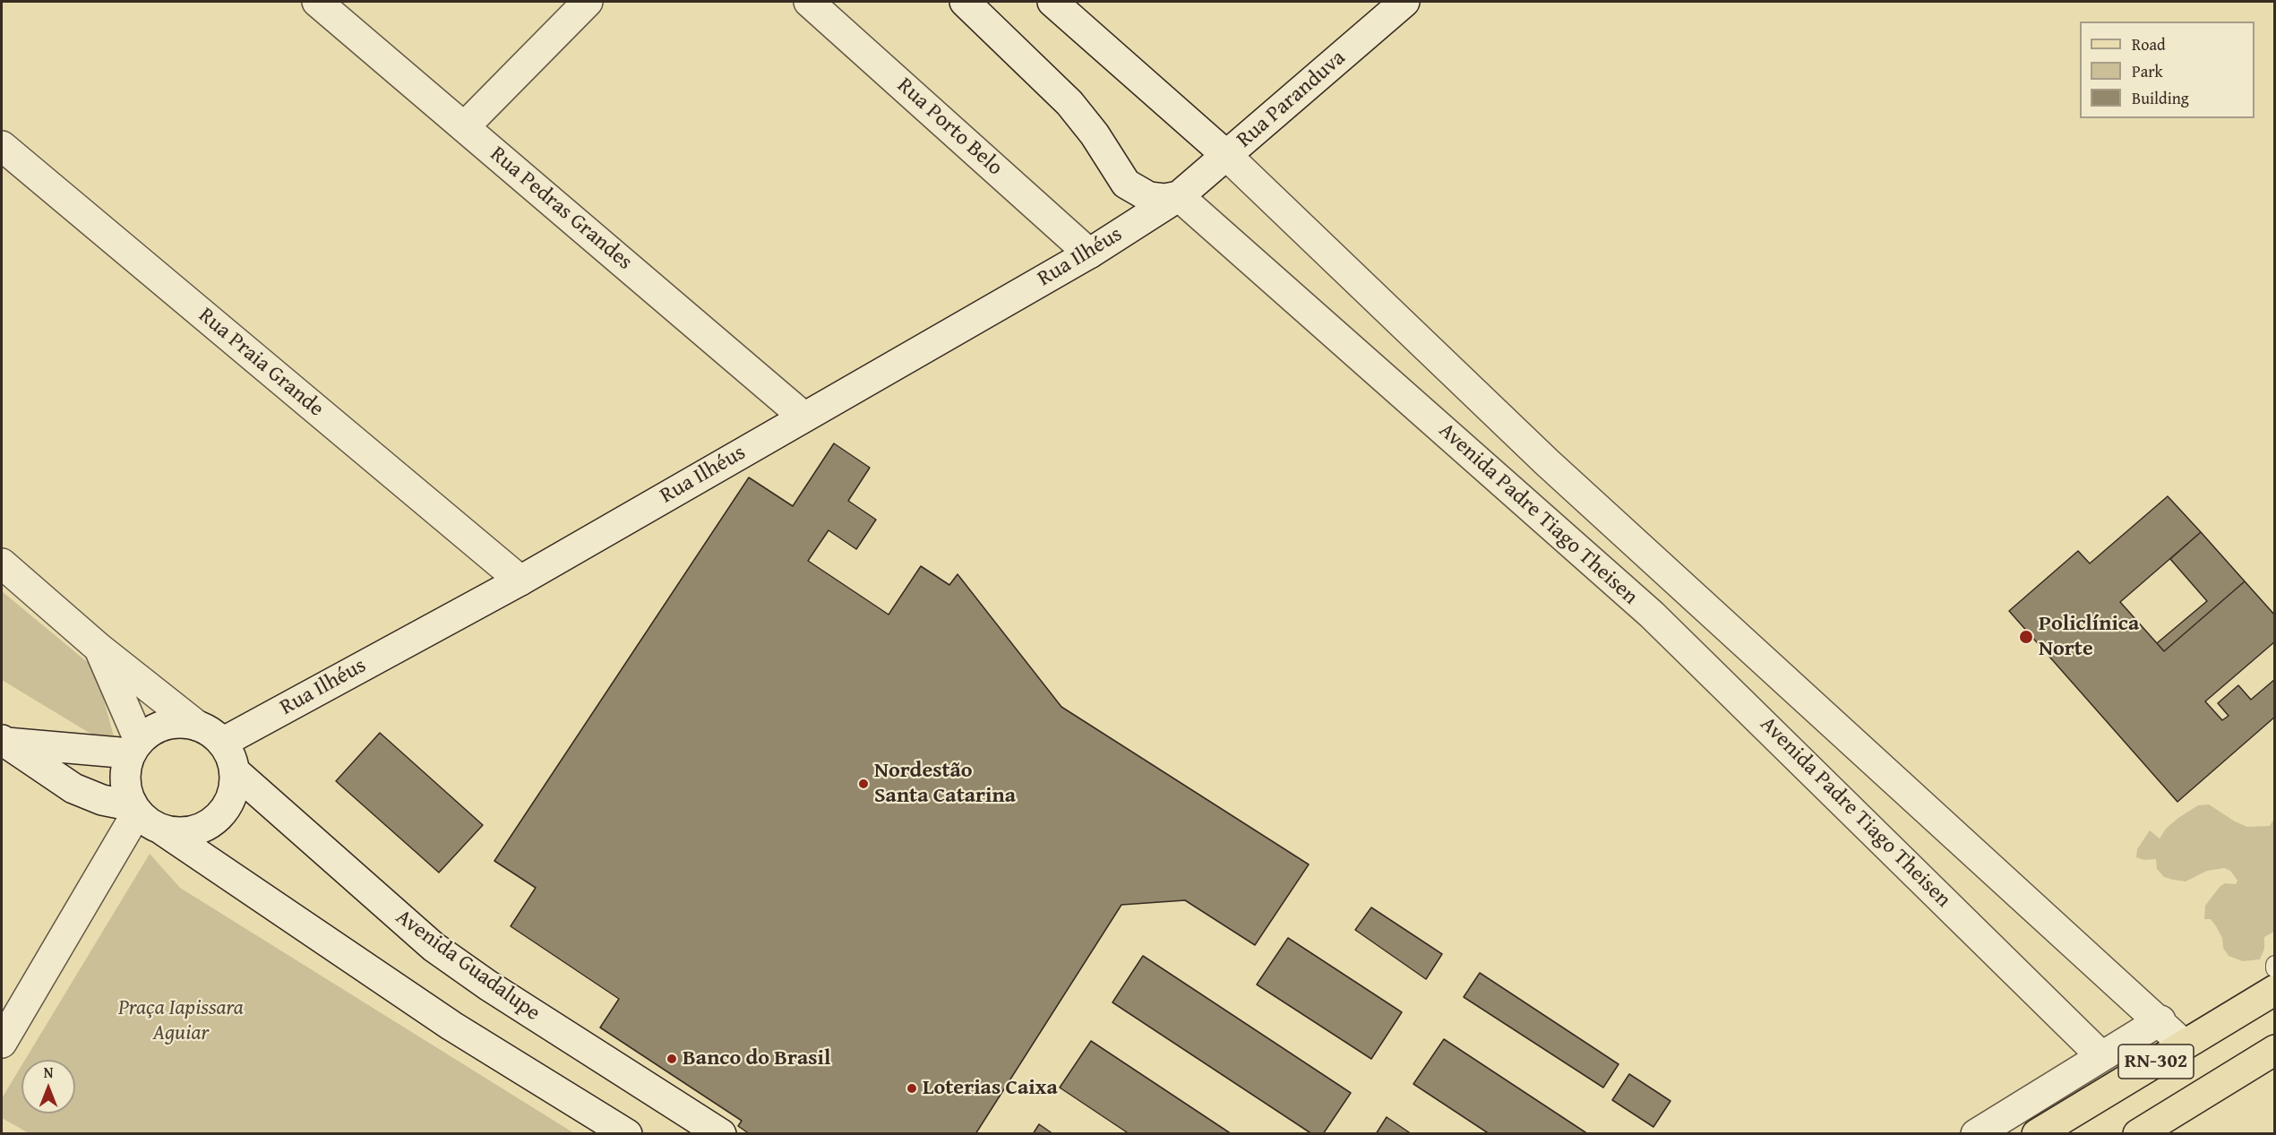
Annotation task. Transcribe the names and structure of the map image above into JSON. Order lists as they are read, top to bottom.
{
  "streets": {
    "main road": ["RN-302"],
    "street": [
      "Rua Paranduva",
      "Rua Porto Belo",
      "Rua Pedras Grandes",
      "Rua Ilhéus",
      "Rua Praia Grande",
      "Avenida Padre Tiago Theisen",
      "Avenida Guadalupe"
    ]
  },
  "crossings": [
    ["Rua Paranduva", "Rua Ilhéus"],
    ["Rua Paranduva", "Avenida Padre Tiago Theisen"],
    ["Rua Porto Belo", "Rua Ilhéus"],
    ["Rua Pedras Grandes", "Rua Ilhéus"],
    ["Rua Ilhéus", "Rua Praia Grande"],
    ["Rua Ilhéus", "Avenida Padre Tiago Theisen"],
    ["Rua Ilhéus", "Avenida Guadalupe"],
    ["Avenida Padre Tiago Theisen", "RN-302"]
  ],
  "parks": ["Praça Iapissara Aguiar"],
  "places": [
    "Policlínica Norte",
    "Nordestão Santa Catarina",
    "Banco do Brasil",
    "Loterias Caixa"
  ],
  "legend": ["Road", "Park", "Building"],
  "north": "top"
}
